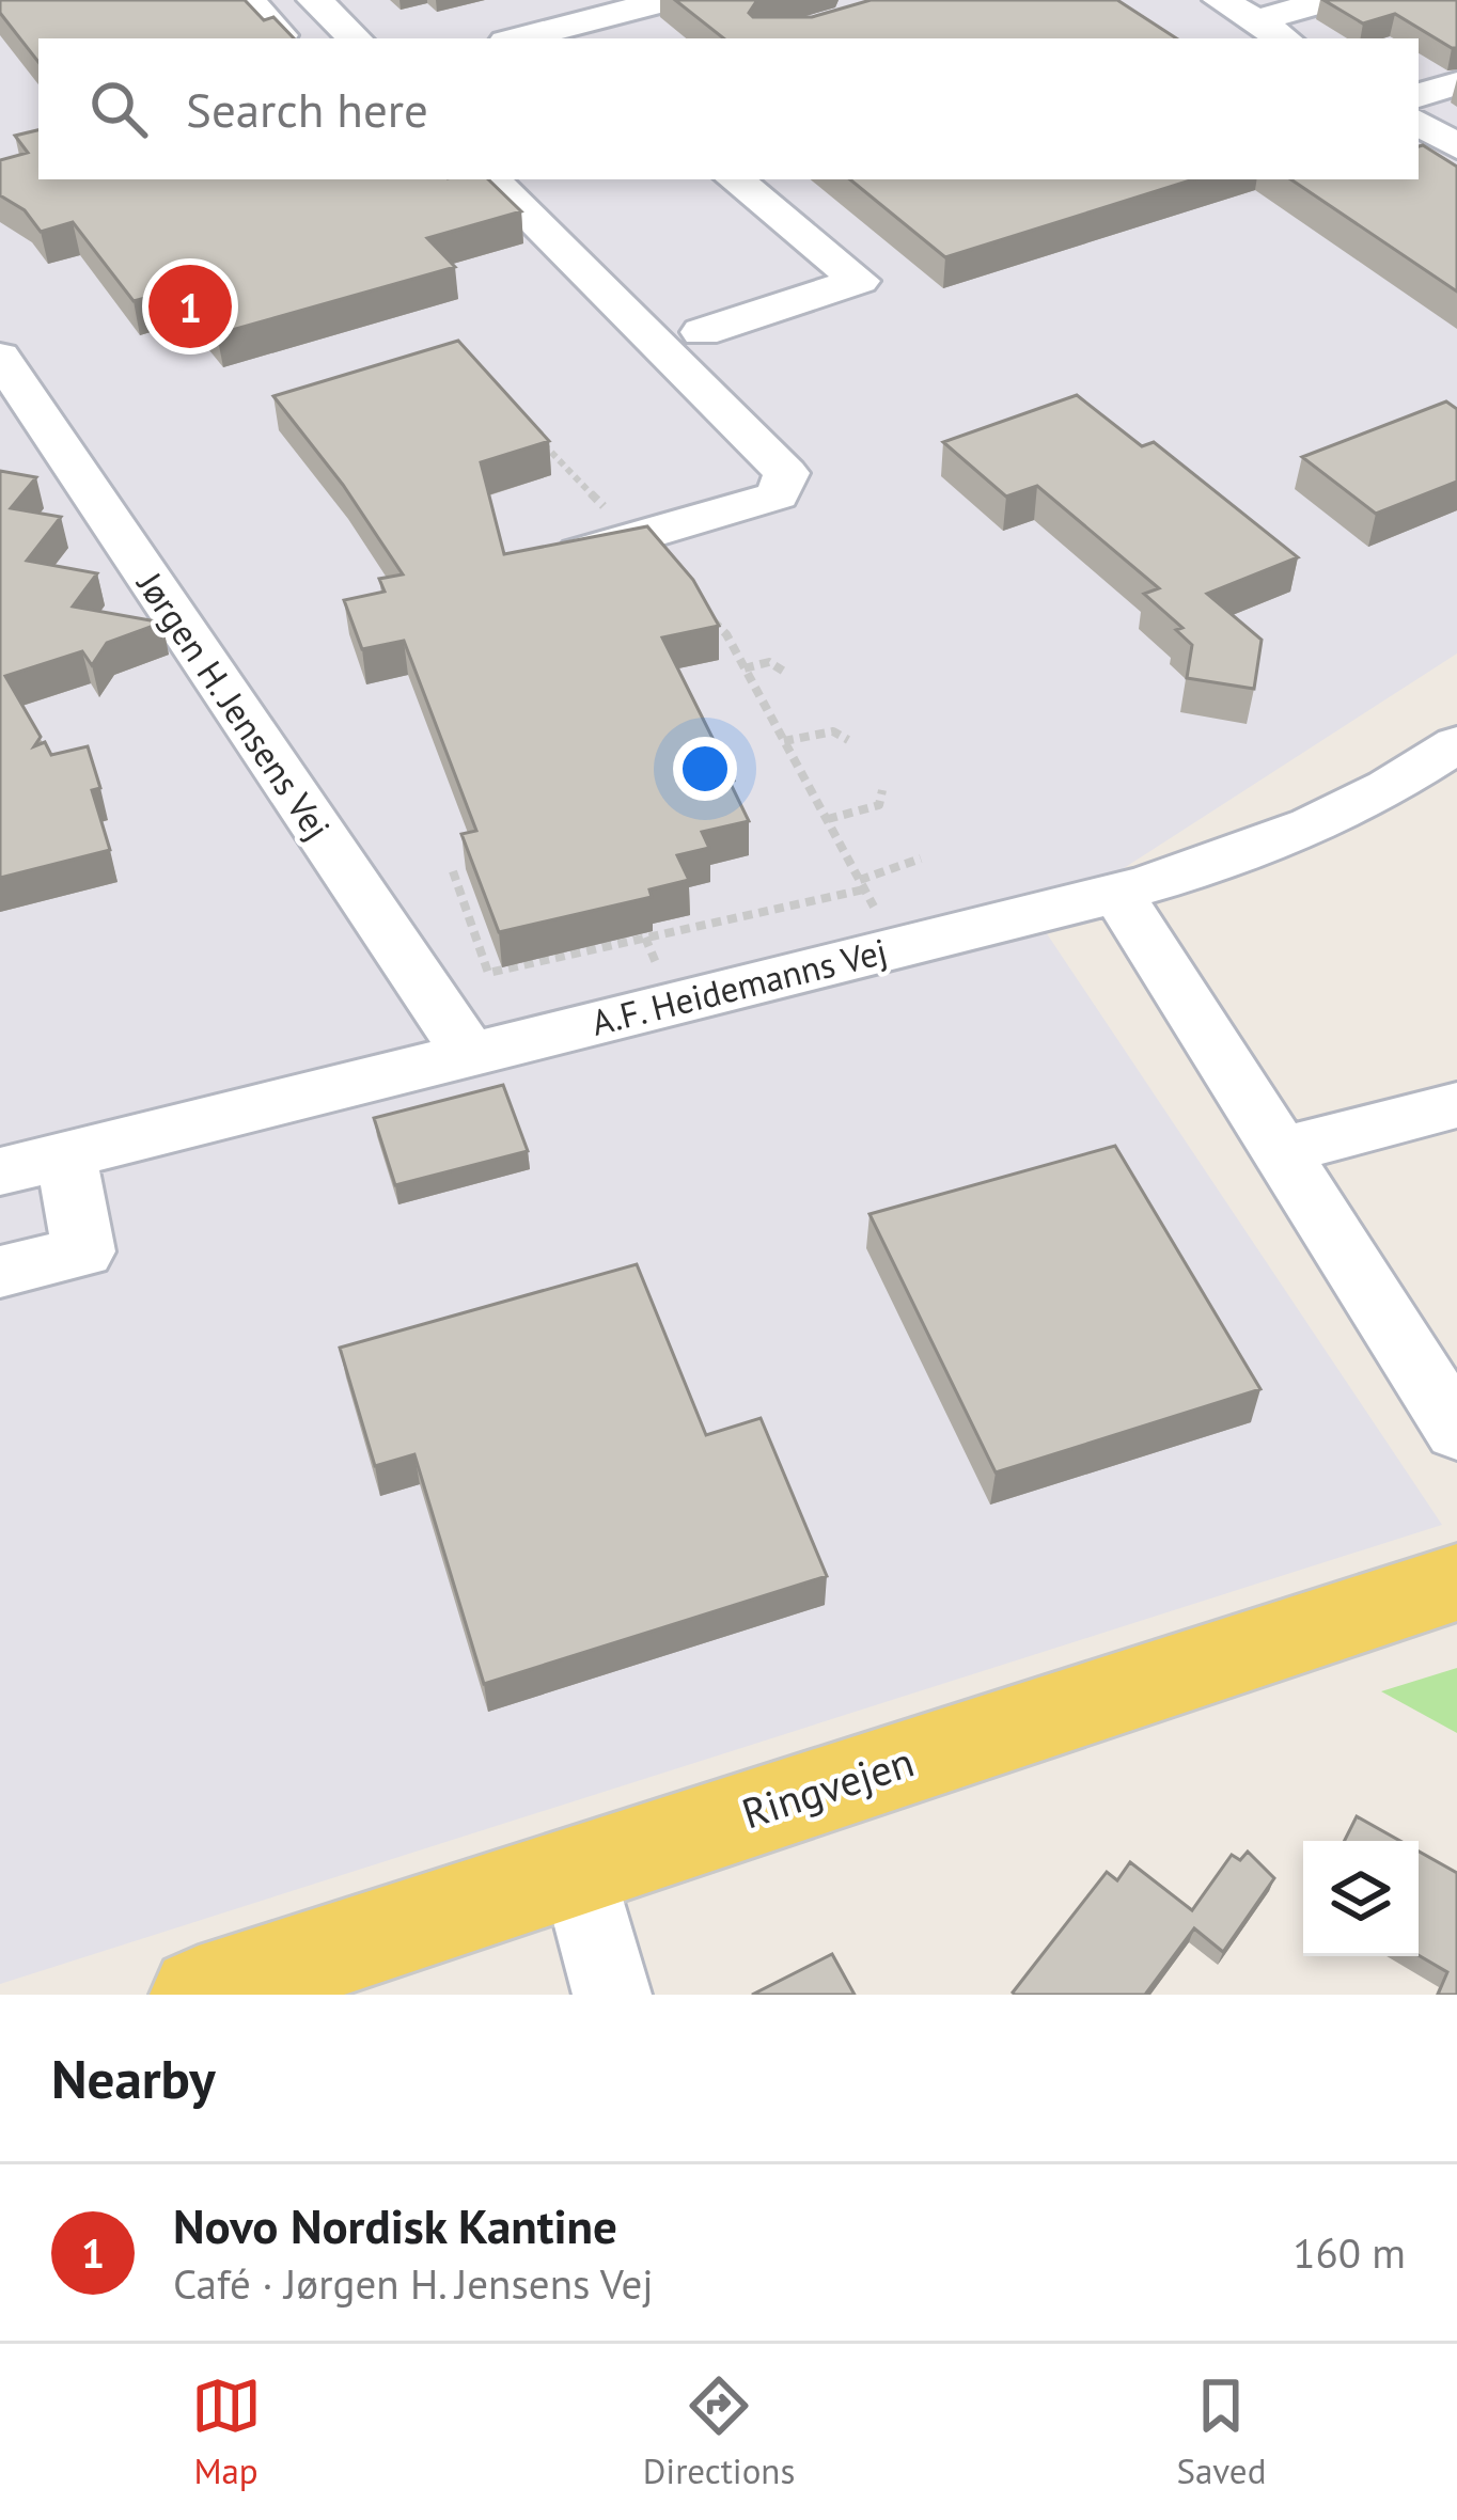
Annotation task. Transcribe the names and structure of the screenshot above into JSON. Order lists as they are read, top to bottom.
{
  "streets": {
    "main road": ["Ringvejen"],
    "street": ["Jørgen H. Jensens Vej", "A.F. Heidemanns Vej"]
  },
  "crossings": [
    ["Jørgen H. Jensens Vej", "A.F. Heidemanns Vej"]
  ],
  "page": {
    "search": "Search here",
    "pins": "1",
    "heading": "Nearby",
    "list": [
      {
        "mark": "1",
        "name": "Novo Nordisk Kantine",
        "note": "Café · Jørgen H. Jensens Vej",
        "value": "160 m"
      }
    ],
    "nav": ["Map", "Directions", "Saved"]
  }
}
